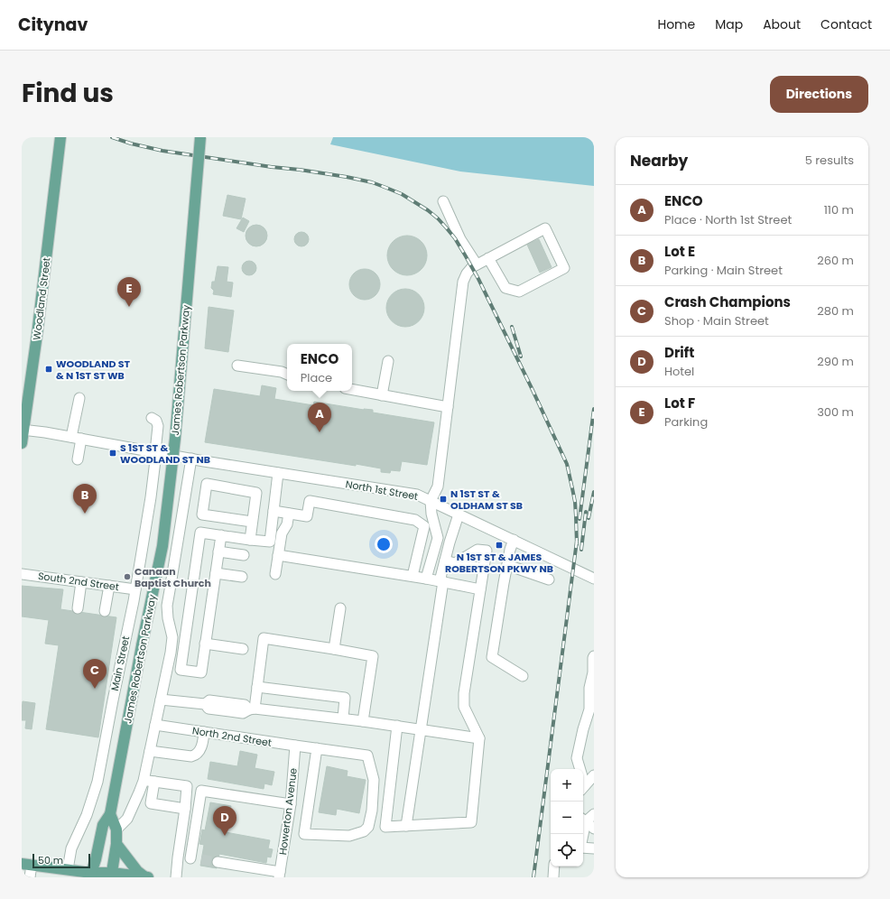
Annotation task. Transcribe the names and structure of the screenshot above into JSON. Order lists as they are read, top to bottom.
{
  "streets": {
    "main road": ["Woodland Street", "James Robertson Parkway"],
    "street": [
      "North 1st Street",
      "South 2nd Street",
      "Main Street",
      "North 2nd Street",
      "Howerton Avenue"
    ]
  },
  "crossings": [
    ["Woodland Street", "North 1st Street"],
    ["North 1st Street", "Main Street"],
    ["South 2nd Street", "Main Street"],
    ["North 2nd Street", "Howerton Avenue"]
  ],
  "places": {
    "transit": [
      "WOODLAND ST & N 1ST ST WB",
      "S 1ST ST & WOODLAND ST NB",
      "N 1ST ST & OLDHAM ST SB",
      "N 1ST ST & JAMES ROBERTSON PKWY NB"
    ],
    "other": ["Canaan Baptist Church"]
  },
  "scale_bar": "50 m",
  "page": {
    "header": "Citynav",
    "nav": [
      "Home",
      "Map",
      "About",
      "Contact"
    ],
    "title": "Find us",
    "buttons": "Directions",
    "heading": ["Nearby", "5 results"],
    "list": [
      {
        "mark": "A",
        "name": "ENCO",
        "note": "Place · North 1st Street",
        "value": "110 m"
      },
      {
        "mark": "B",
        "name": "Lot E",
        "note": "Parking · Main Street",
        "value": "260 m"
      },
      {
        "mark": "C",
        "name": "Crash Champions",
        "note": "Shop · Main Street",
        "value": "280 m"
      },
      {
        "mark": "D",
        "name": "Drift",
        "note": "Hotel",
        "value": "290 m"
      },
      {
        "mark": "E",
        "name": "Lot F",
        "note": "Parking",
        "value": "300 m"
      }
    ],
    "pins": [
      "E",
      "A",
      "B",
      "C",
      "D"
    ],
    "popup": ["ENCO", "Place"],
    "map_buttons": ["+", "−"],
    "scale": "50 m"
  }
}
